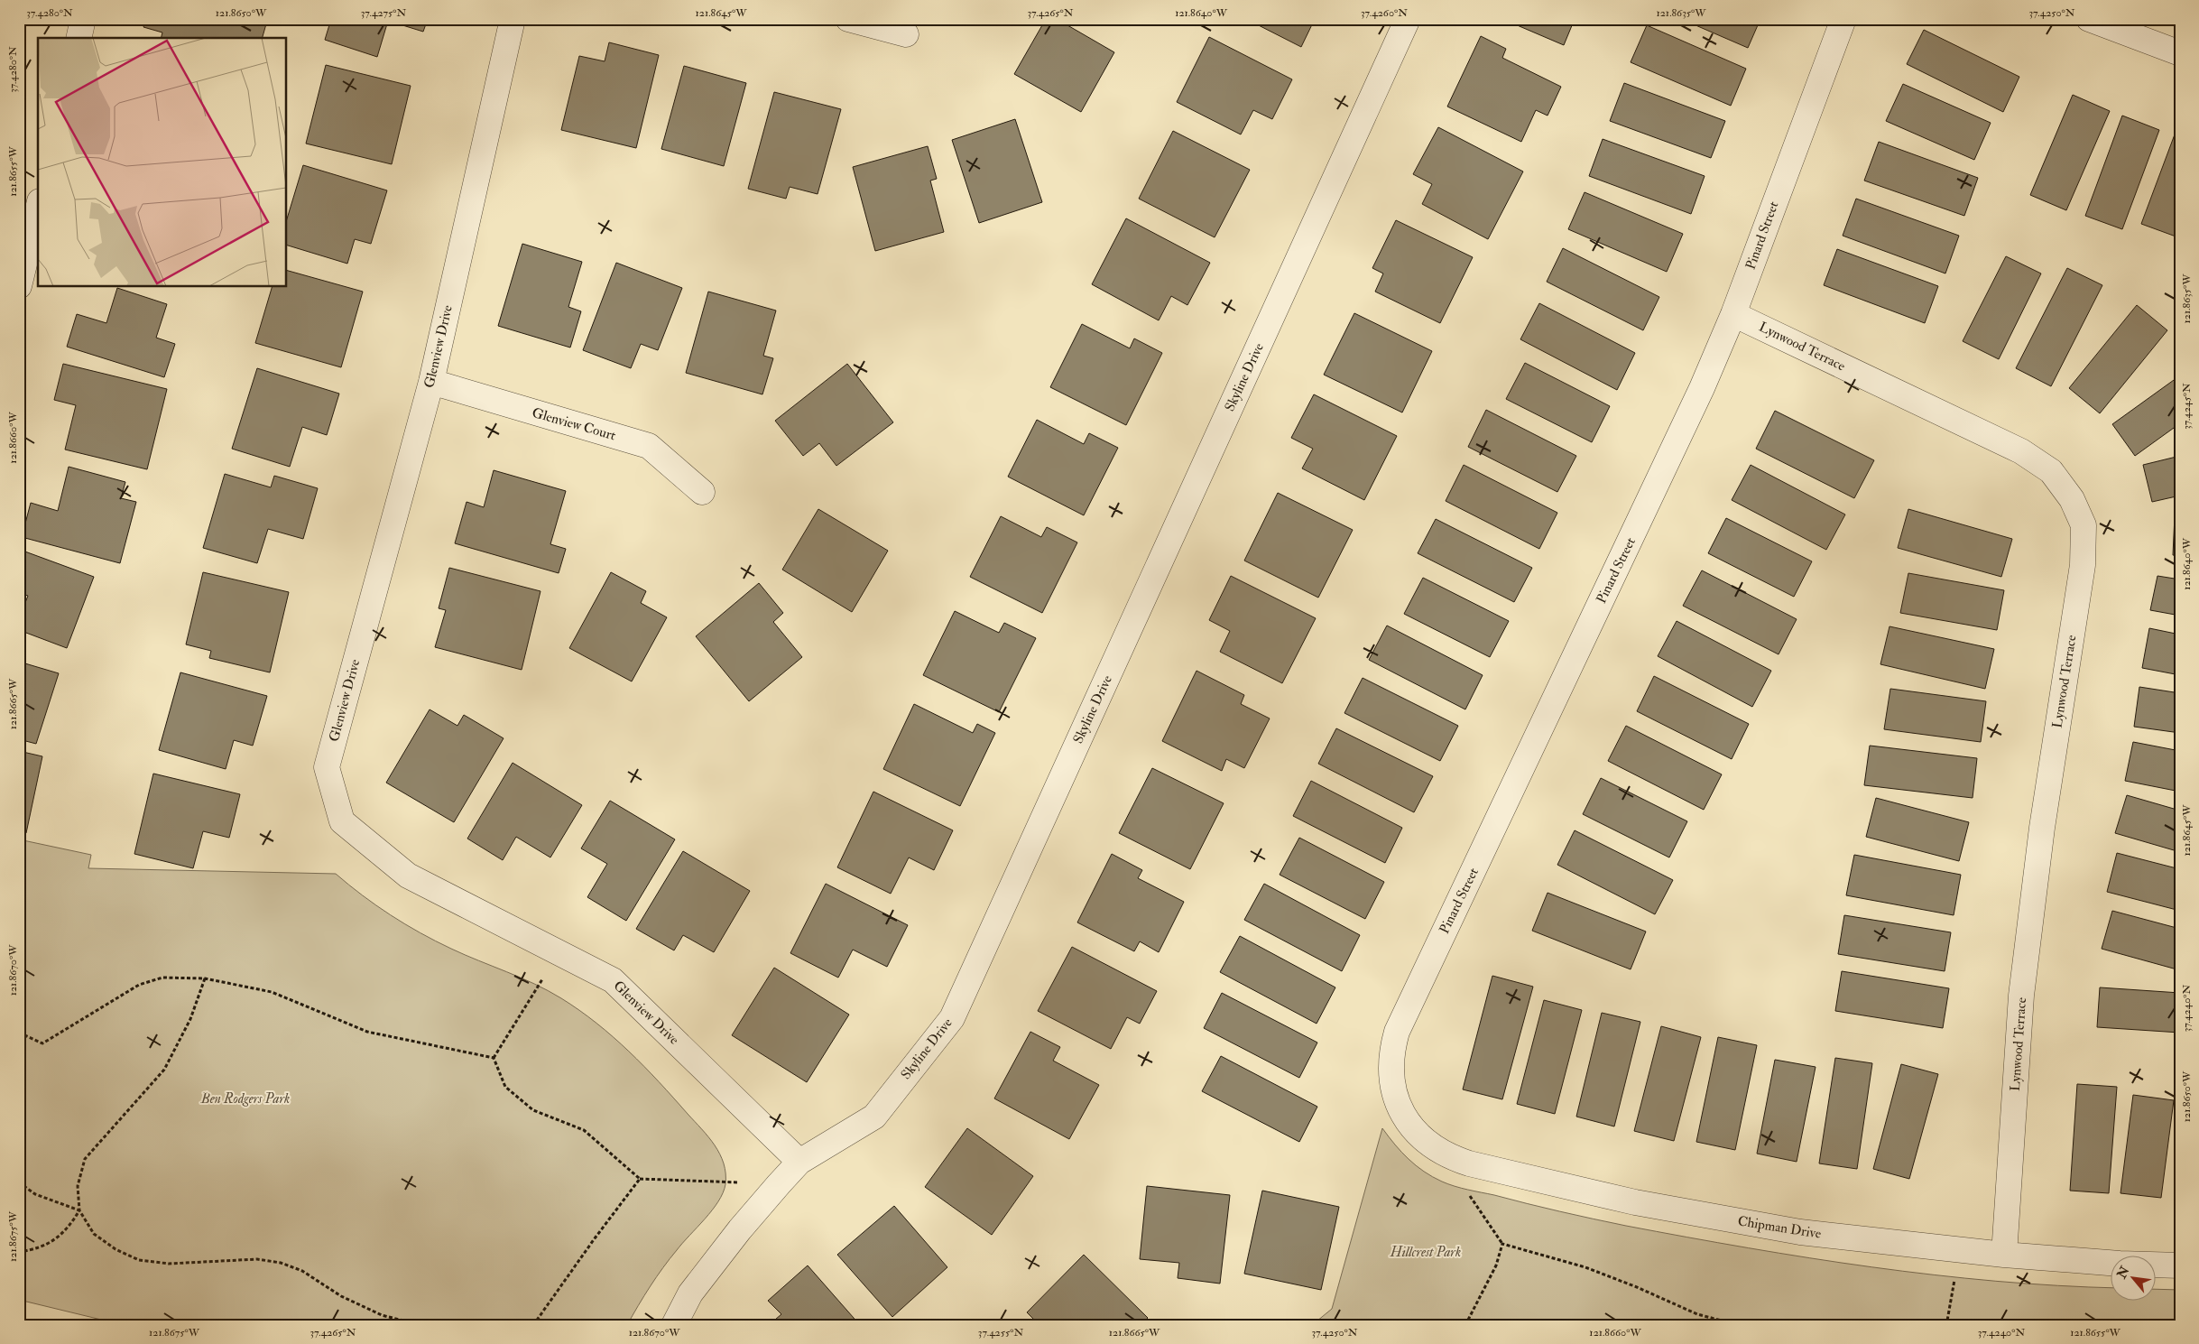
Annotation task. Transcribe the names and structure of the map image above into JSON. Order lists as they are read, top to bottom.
{
  "streets": {
    "street": [
      "Pinard Street",
      "Glenview Drive",
      "Lynwood Terrace",
      "Skyline Drive",
      "Glenview Court",
      "Chipman Drive"
    ]
  },
  "crossings": [
    ["Pinard Street", "Lynwood Terrace"],
    ["Pinard Street", "Chipman Drive"],
    ["Glenview Drive", "Skyline Drive"],
    ["Glenview Drive", "Glenview Court"],
    ["Lynwood Terrace", "Chipman Drive"]
  ],
  "parks": ["Ben Rodgers Park", "Hillcrest Park"],
  "north": "top left",
  "coordinates": [
    "37.4280°N",
    "121.8650°W",
    "37.4275°N",
    "121.8645°W",
    "37.4265°N",
    "121.8640°W",
    "37.4260°N",
    "121.8635°W",
    "37.4250°N",
    "121.8655°W",
    "37.4245°N",
    "121.8660°W",
    "121.8665°W",
    "121.8670°W",
    "37.4240°N",
    "121.8675°W",
    "37.4255°N"
  ]
}
